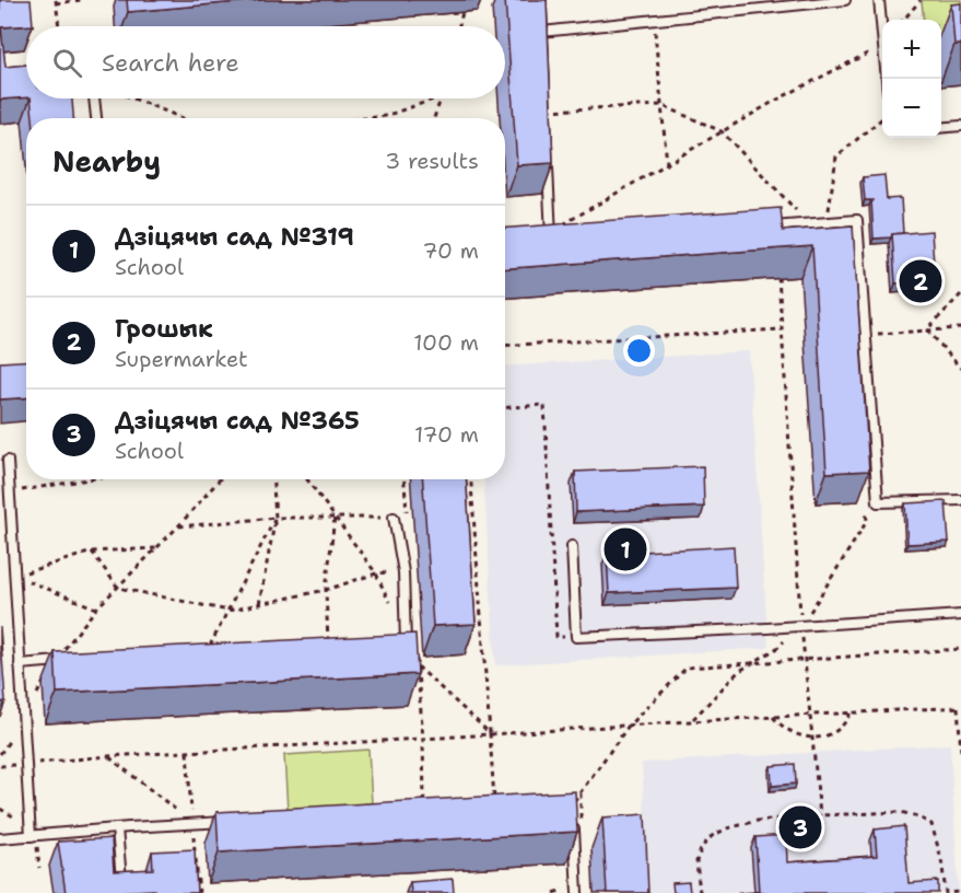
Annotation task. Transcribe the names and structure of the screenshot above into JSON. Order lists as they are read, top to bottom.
{
  "page": {
    "map_buttons": ["+", "−"],
    "search": "Search here",
    "heading": ["Nearby", "3 results"],
    "list": [
      {
        "mark": "1",
        "name": "Дзіцячы сад №319",
        "note": "School",
        "value": "70 m"
      },
      {
        "mark": "2",
        "name": "Грошык",
        "note": "Supermarket",
        "value": "100 m"
      },
      {
        "mark": "3",
        "name": "Дзіцячы сад №365",
        "note": "School",
        "value": "170 m"
      }
    ],
    "pins": ["2", "1", "3"]
  }
}
